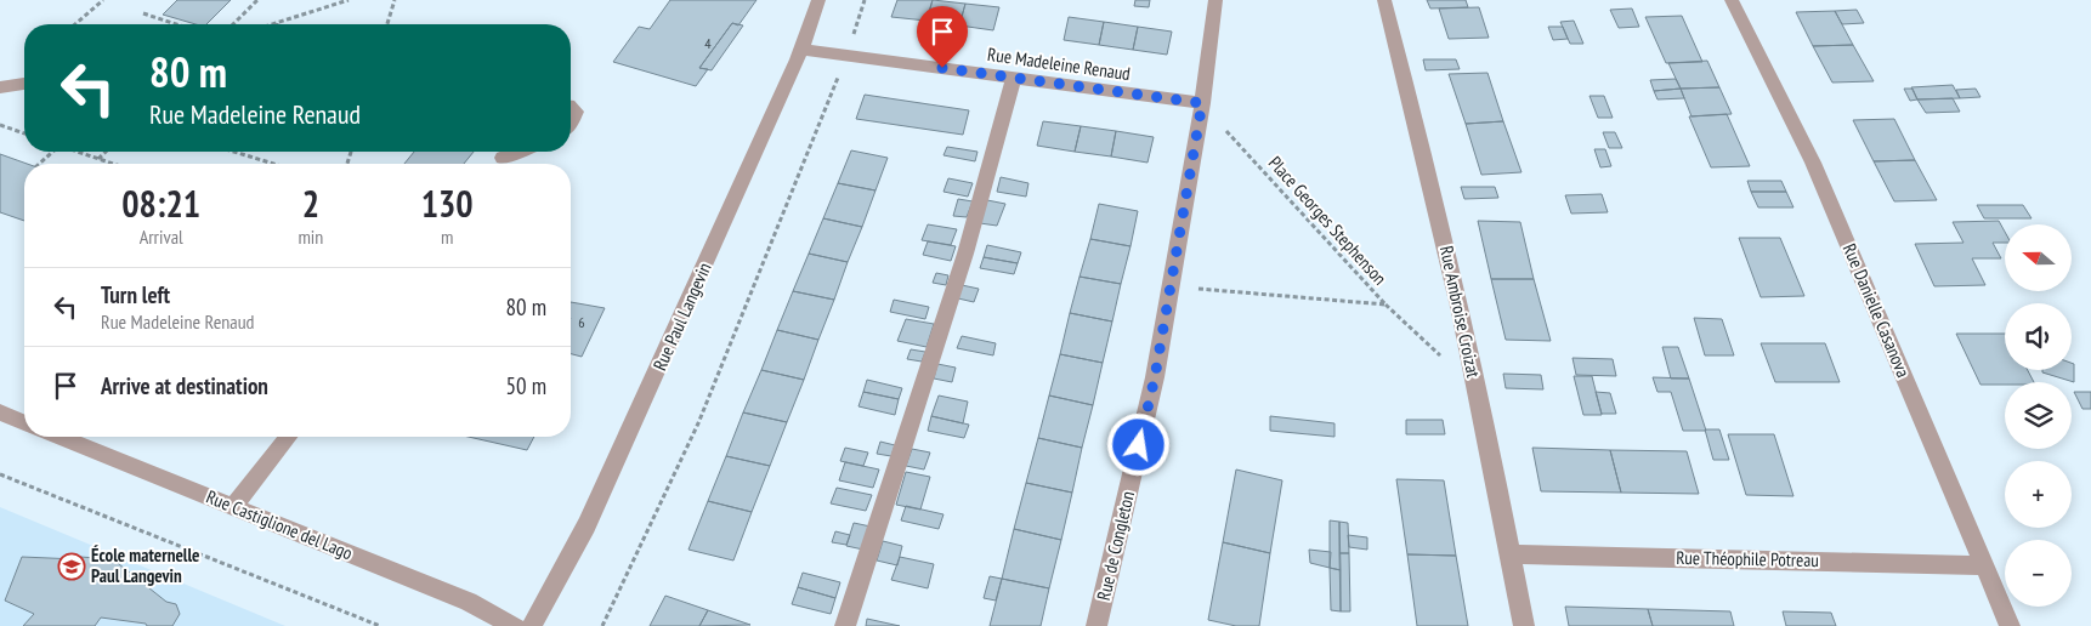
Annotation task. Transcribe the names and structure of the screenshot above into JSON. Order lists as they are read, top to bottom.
{
  "streets": {
    "street": [
      "Rue Madeleine Renaud",
      "Rue Danielle Casanova",
      "Rue Ambroise Croizat",
      "Rue Paul Langevin",
      "Rue Castiglione del Lago",
      "Rue de Congleton",
      "Rue Théophile Potreau"
    ],
    "path": ["Place Georges Stephenson"]
  },
  "crossings": [
    ["Rue Madeleine Renaud", "Place Georges Stephenson"],
    ["Rue Madeleine Renaud", "Rue Paul Langevin"],
    ["Rue Madeleine Renaud", "Rue de Congleton"],
    ["Place Georges Stephenson", "Rue de Congleton"],
    ["Rue Danielle Casanova", "Rue Théophile Potreau"],
    ["Rue Ambroise Croizat", "Rue Théophile Potreau"]
  ],
  "places": {
    "school or university": ["École maternelle Paul Langevin"]
  },
  "house_numbers": ["4", "6"],
  "north": "left",
  "page": {
    "turn": ["80 m", "Rue Madeleine Renaud"],
    "eta": [
      "08:21",
      "Arrival",
      "2",
      "min",
      "130",
      "m"
    ],
    "map_buttons": ["+", "−"],
    "list": [
      {
        "name": "Turn left",
        "note": "Rue Madeleine Renaud",
        "value": "80 m"
      },
      {
        "name": "Arrive at destination",
        "value": "50 m"
      }
    ]
  }
}
